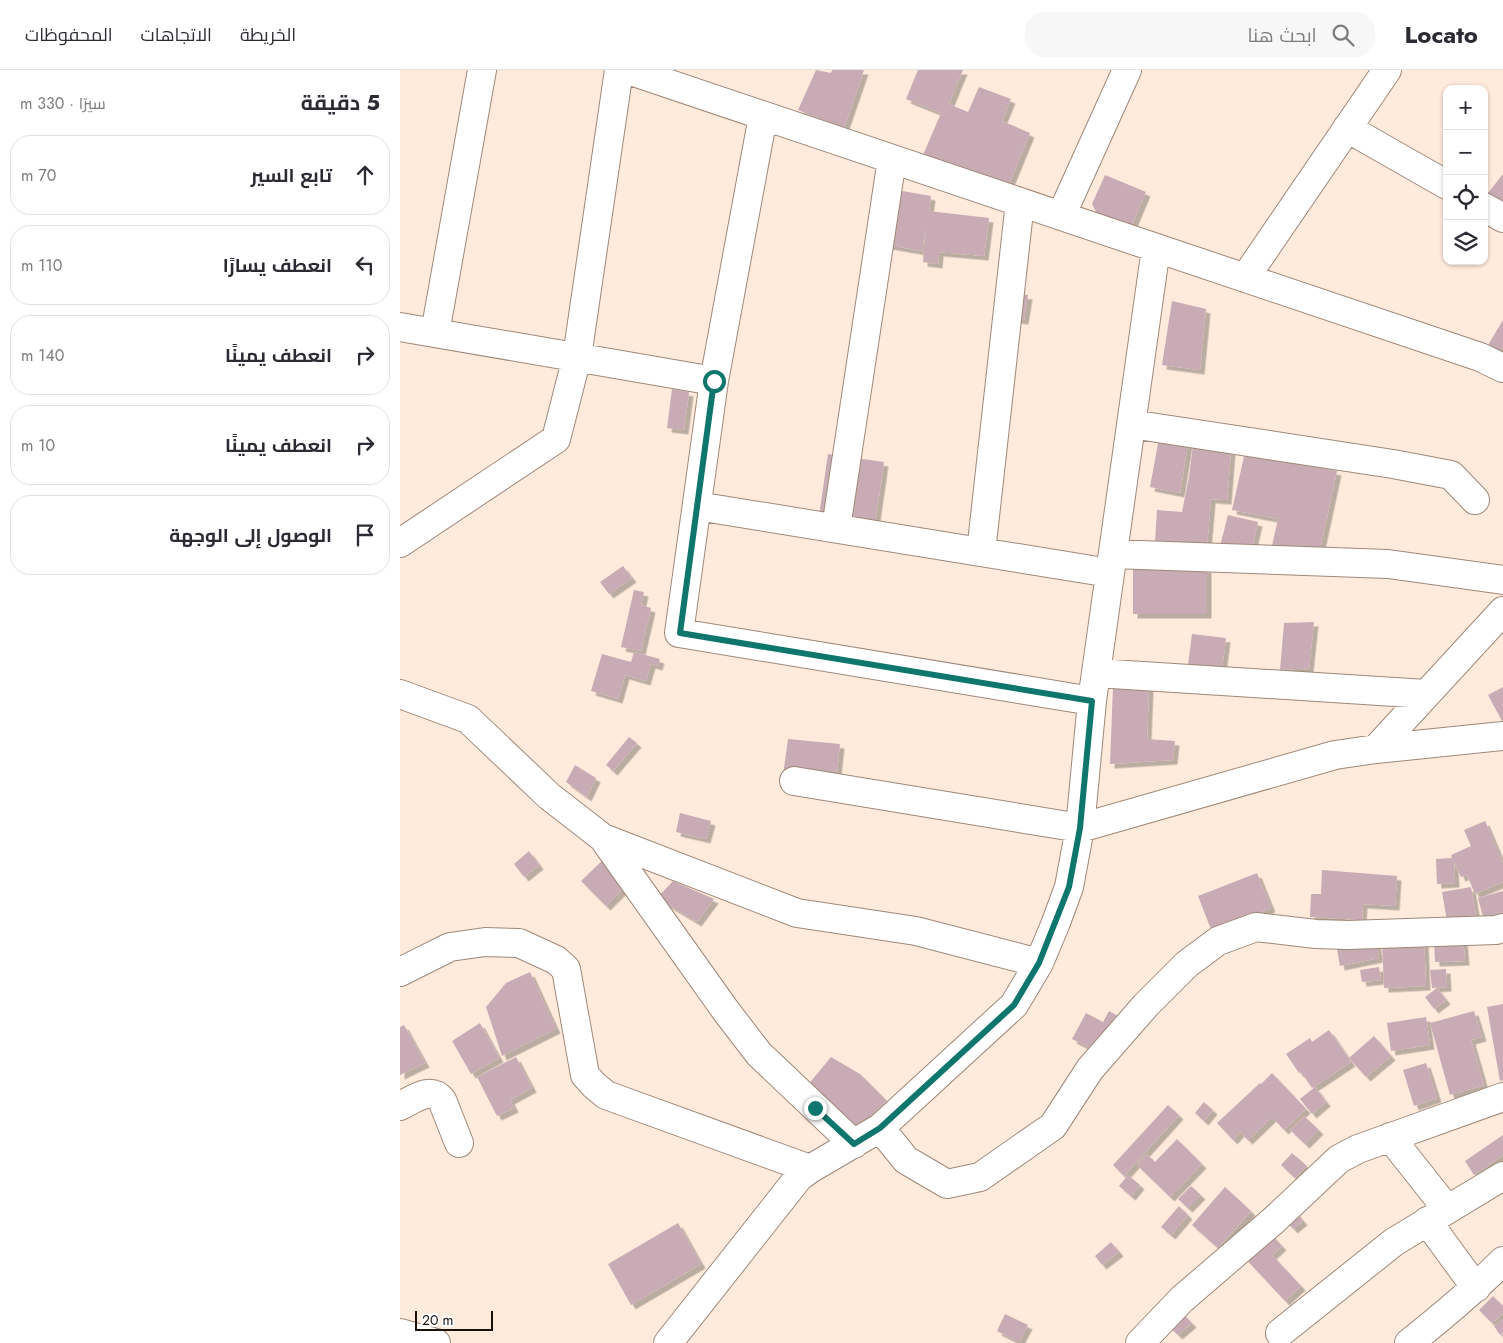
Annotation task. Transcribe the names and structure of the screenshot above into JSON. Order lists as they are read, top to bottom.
{
  "scale_bar": "20 m",
  "page": {
    "header": "Locato",
    "search": "ابحث هنا",
    "nav": ["الخريطة", "الاتجاهات", "المحفوظات"],
    "heading": ["5 دقيقة", "سيرًا · 330 m"],
    "map_buttons": ["+", "−"],
    "list": [
      ["تابع السير", "70 m"],
      ["انعطف يسارًا", "110 m"],
      ["انعطف يمينًا", "140 m"],
      ["انعطف يمينًا", "10 m"],
      "الوصول إلى الوجهة"
    ],
    "scale": "20 m"
  }
}
